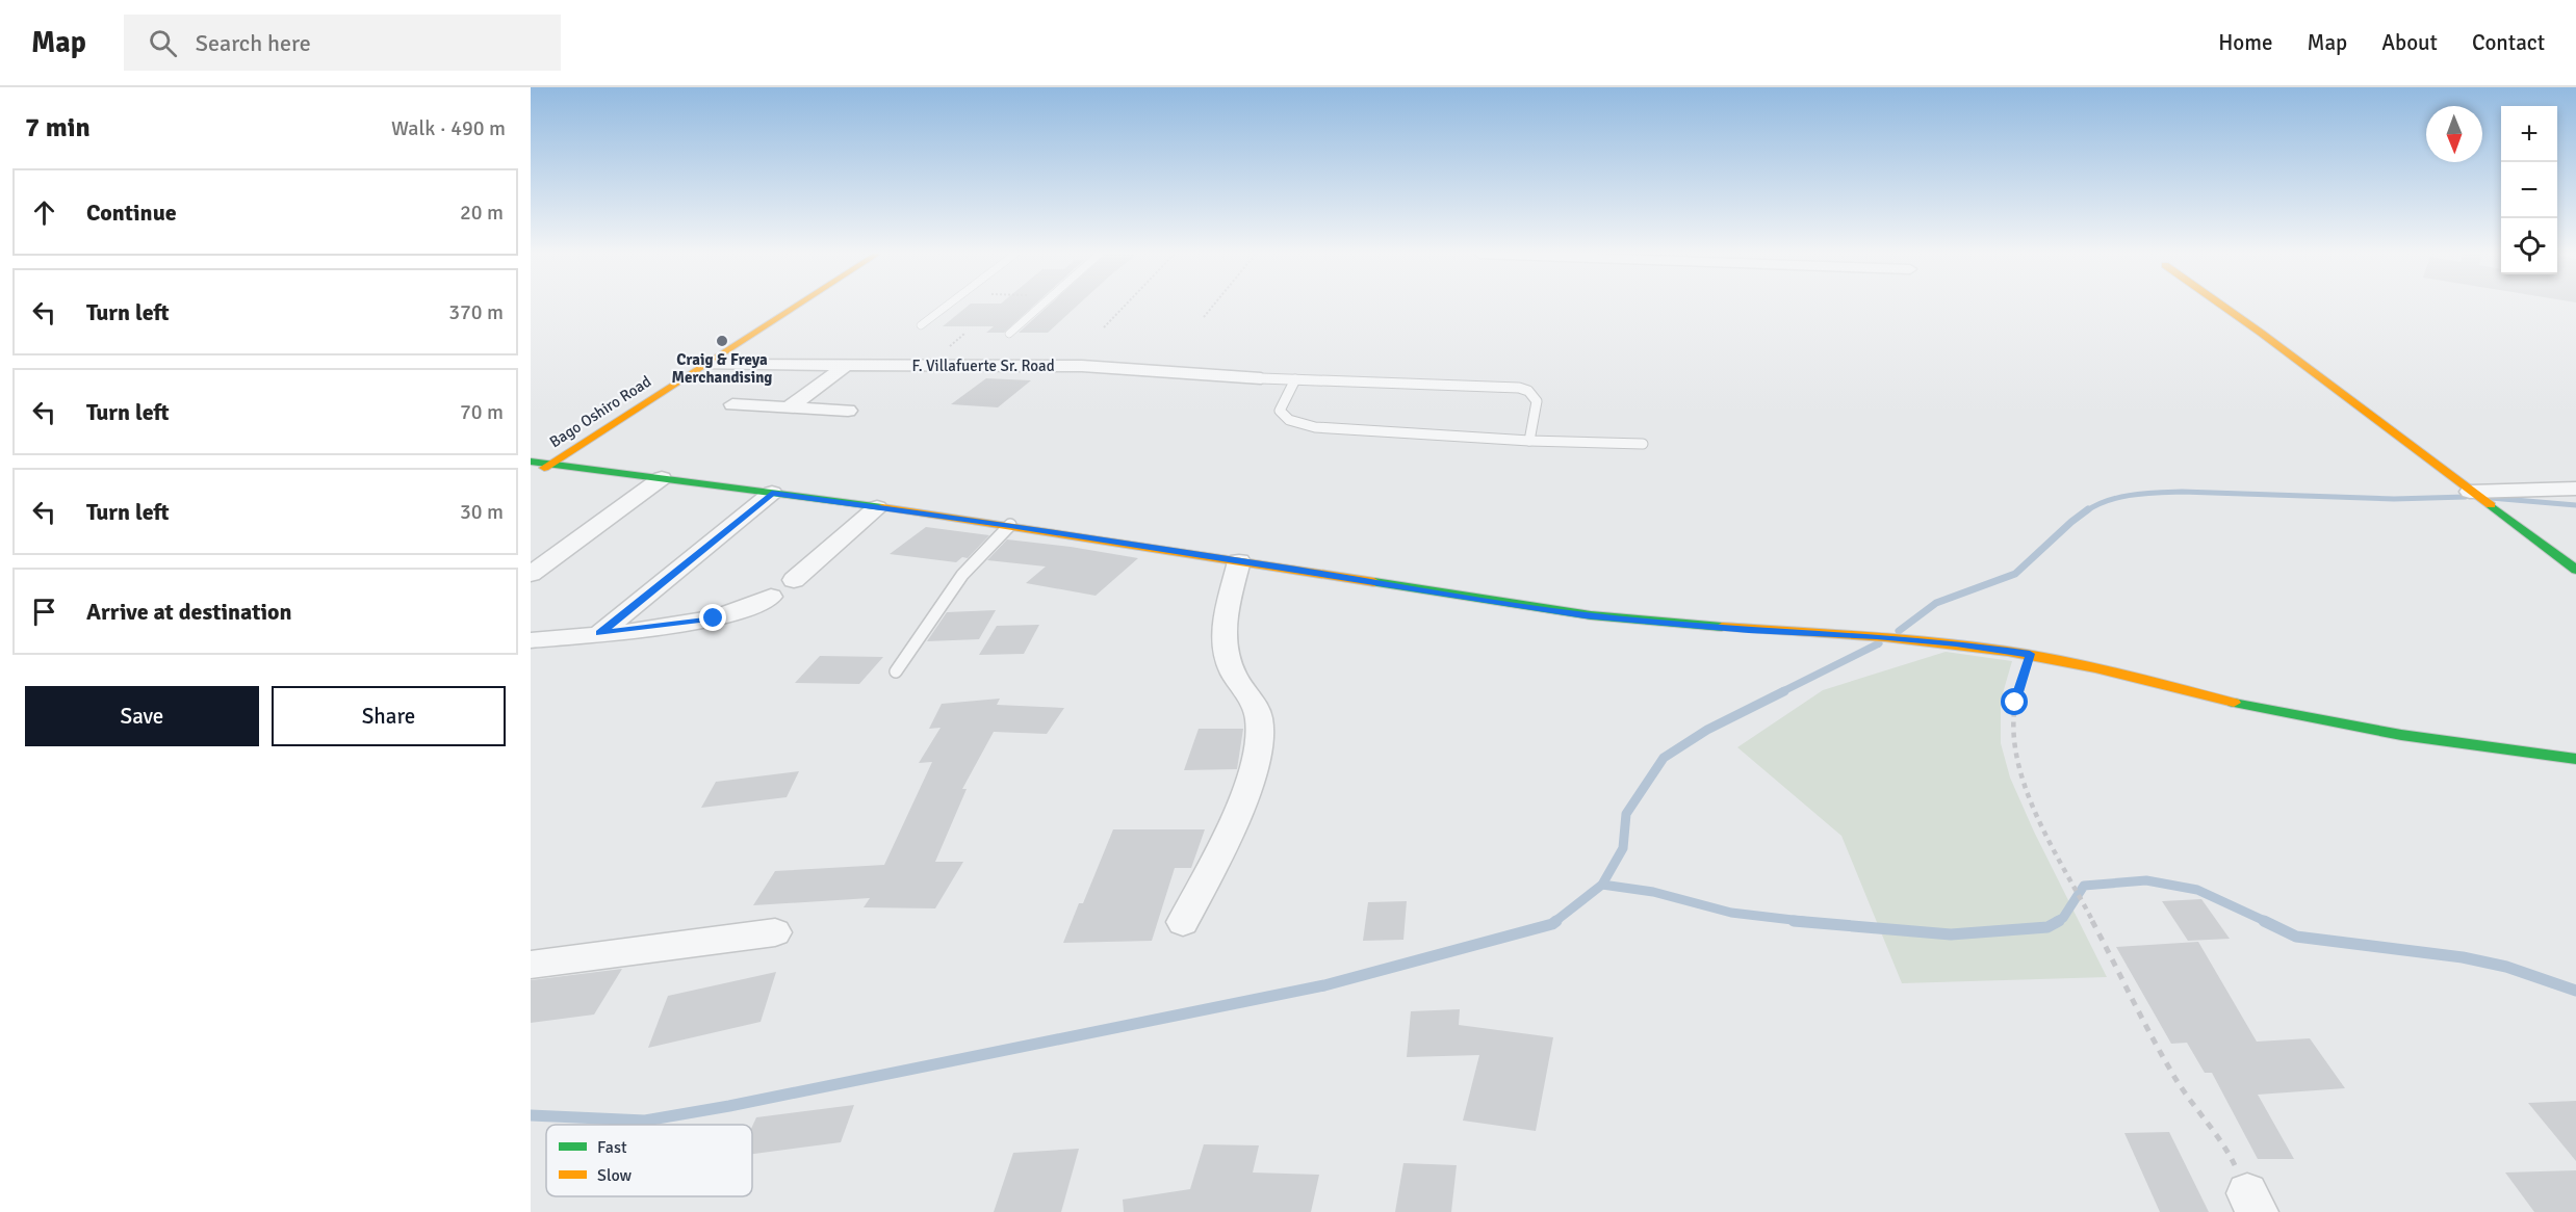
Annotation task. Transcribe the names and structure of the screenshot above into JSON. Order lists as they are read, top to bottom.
{
  "streets": {
    "street": ["F. Villafuerte Sr. Road", "Bago Oshiro Road"]
  },
  "crossings": [
    ["F. Villafuerte Sr. Road", "Bago Oshiro Road"]
  ],
  "places": ["Craig & Freya Merchandising"],
  "legend": ["Fast", "Slow"],
  "north": "bottom",
  "page": {
    "header": "Map",
    "search": "Search here",
    "nav": [
      "Home",
      "Map",
      "About",
      "Contact"
    ],
    "heading": ["7 min", "Walk · 490 m"],
    "map_buttons": ["+", "−"],
    "list": [
      ["Continue", "20 m"],
      ["Turn left", "370 m"],
      ["Turn left", "70 m"],
      ["Turn left", "30 m"],
      "Arrive at destination"
    ],
    "buttons": ["Save", "Share"]
  }
}
